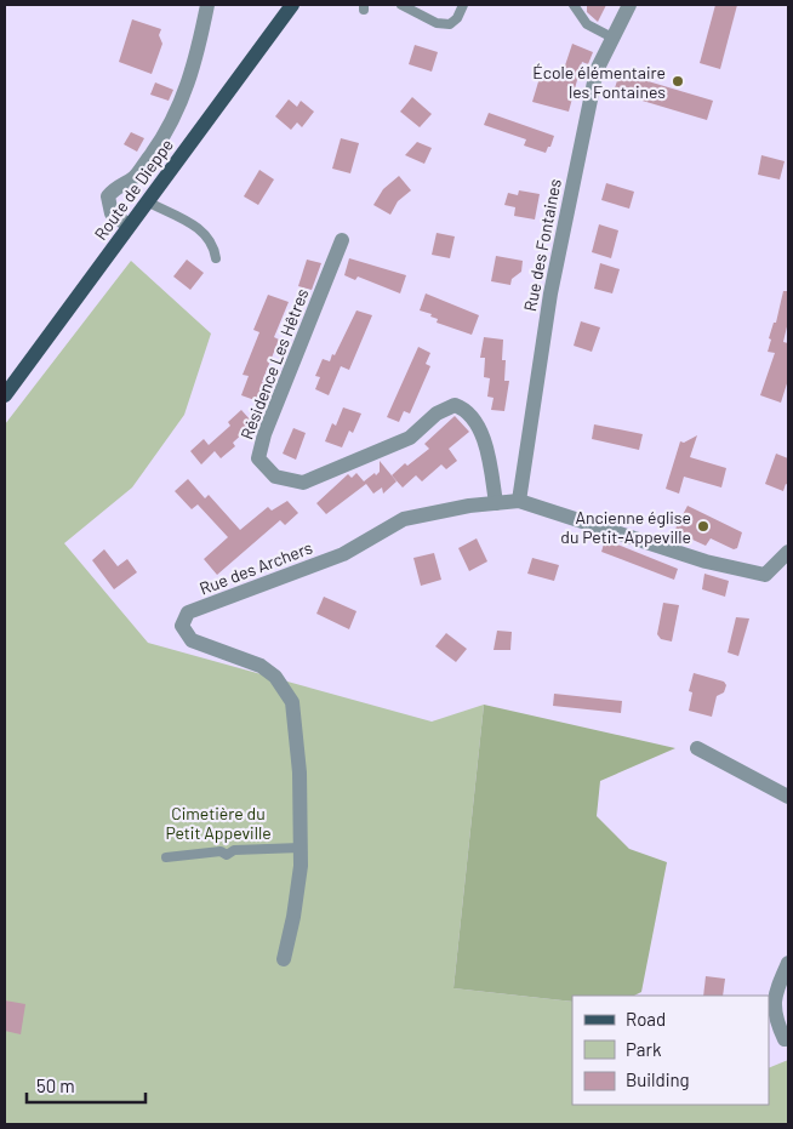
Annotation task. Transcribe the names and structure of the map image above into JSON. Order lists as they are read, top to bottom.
{
  "streets": {
    "main road": ["Route de Dieppe"],
    "street": ["Rue des Fontaines", "Résidence Les Hêtres", "Rue des Archers"]
  },
  "crossings": [
    ["Rue des Fontaines", "Rue des Archers"],
    ["Résidence Les Hêtres", "Rue des Archers"]
  ],
  "parks": ["Cimetière du Petit Appeville"],
  "places": ["École élémentaire les Fontaines", "Ancienne église du Petit-Appeville"],
  "legend": ["Road", "Park", "Building"],
  "scale_bar": "50 m"
}
